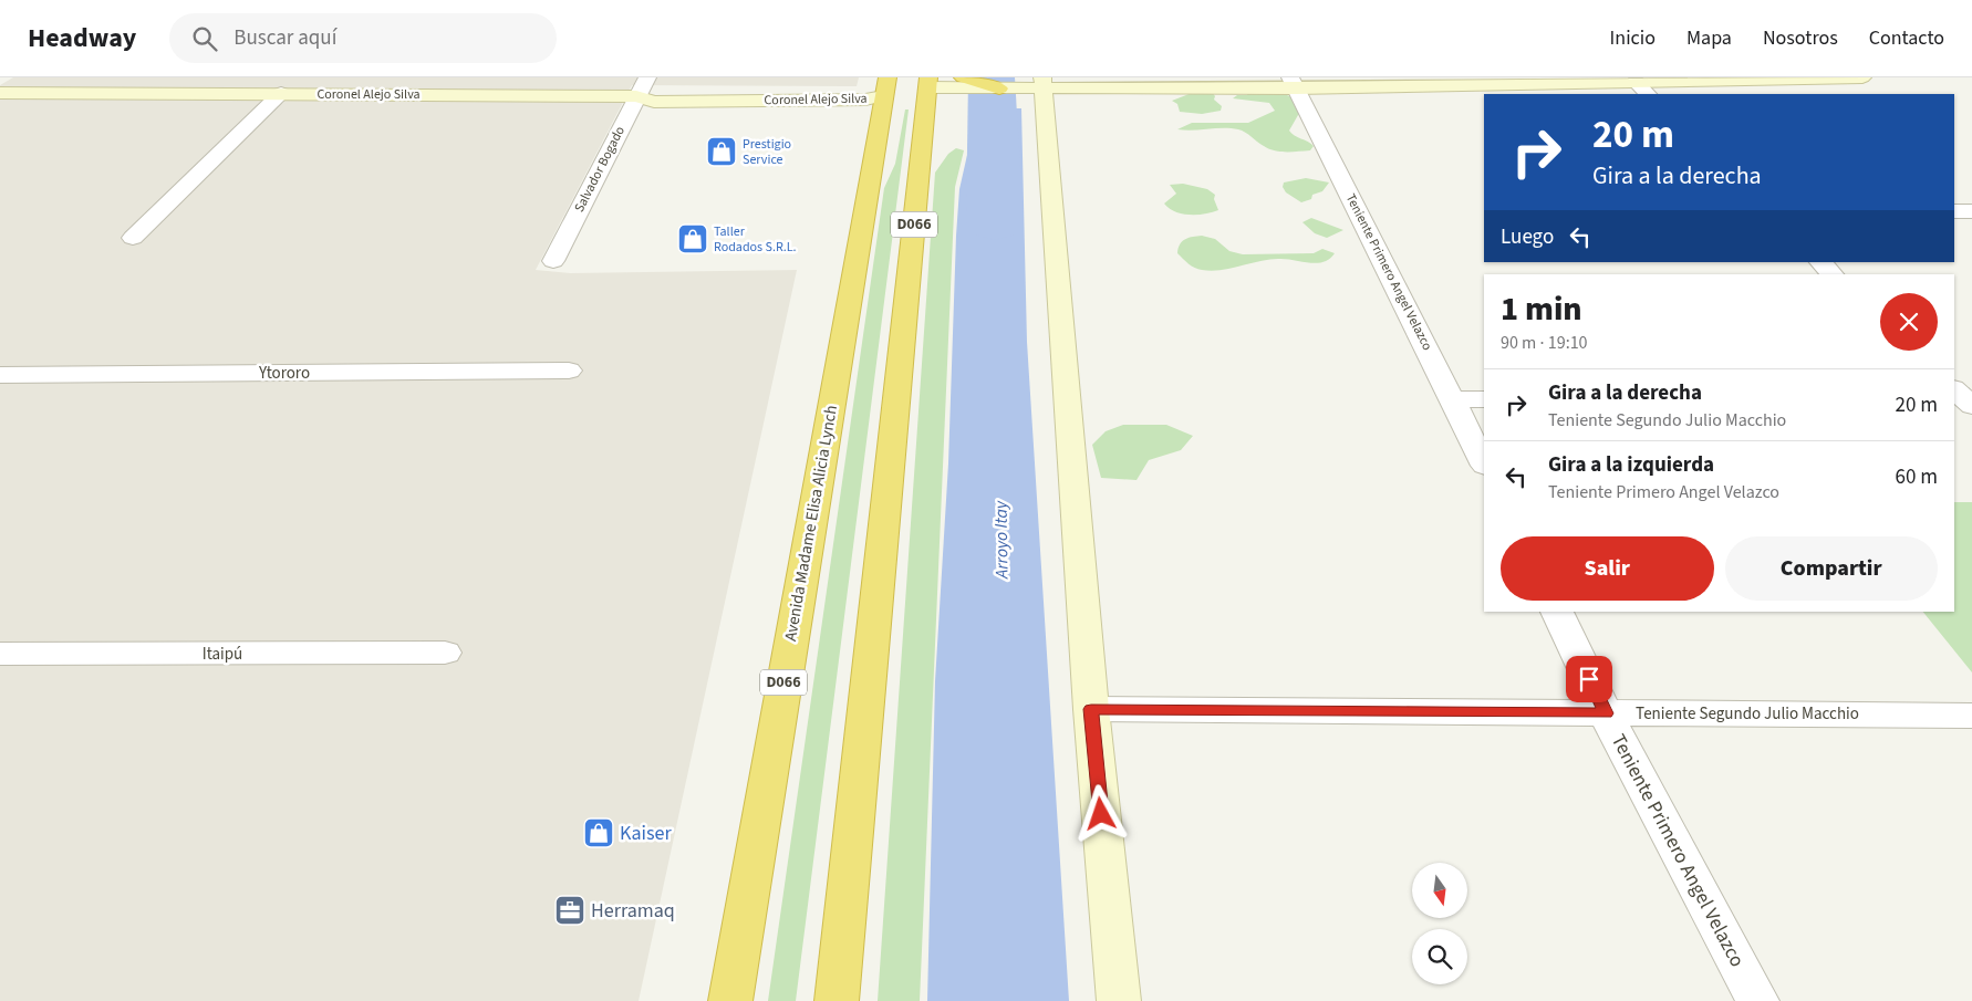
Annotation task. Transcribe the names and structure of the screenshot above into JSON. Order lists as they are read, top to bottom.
{
  "streets": {
    "highway": ["D066", "Avenida Madame Elisa Alicia Lynch"],
    "main road": ["Coronel Alejo Silva"],
    "street": [
      "Salvador Bogado",
      "Teniente Primero Angel Velazco",
      "Ytororo",
      "Itaipú",
      "Teniente Segundo Julio Macchio"
    ]
  },
  "crossings": [
    ["Coronel Alejo Silva", "Salvador Bogado"],
    ["Coronel Alejo Silva", "D066"],
    ["Coronel Alejo Silva", "Teniente Primero Angel Velazco"],
    ["Coronel Alejo Silva", "Avenida Madame Elisa Alicia Lynch"],
    ["D066", "Avenida Madame Elisa Alicia Lynch"],
    ["Teniente Primero Angel Velazco", "Teniente Segundo Julio Macchio"]
  ],
  "water": ["Arroyo Itay"],
  "places": {
    "shop": ["Prestigio Service", "Taller Rodados S.R.L.", "Kaiser"],
    "office": ["Herramaq"]
  },
  "north": "bottom",
  "page": {
    "header": "Headway",
    "search": "Buscar aquí",
    "nav": [
      "Inicio",
      "Mapa",
      "Nosotros",
      "Contacto"
    ],
    "turn": ["20 m", "Gira a la derecha"],
    "then": "Luego",
    "heading": ["1 min", "90 m · 19:10"],
    "list": [
      {
        "name": "Gira a la derecha",
        "note": "Teniente Segundo Julio Macchio",
        "value": "20 m"
      },
      {
        "name": "Gira a la izquierda",
        "note": "Teniente Primero Angel Velazco",
        "value": "60 m"
      }
    ],
    "buttons": ["Salir", "Compartir"]
  }
}
